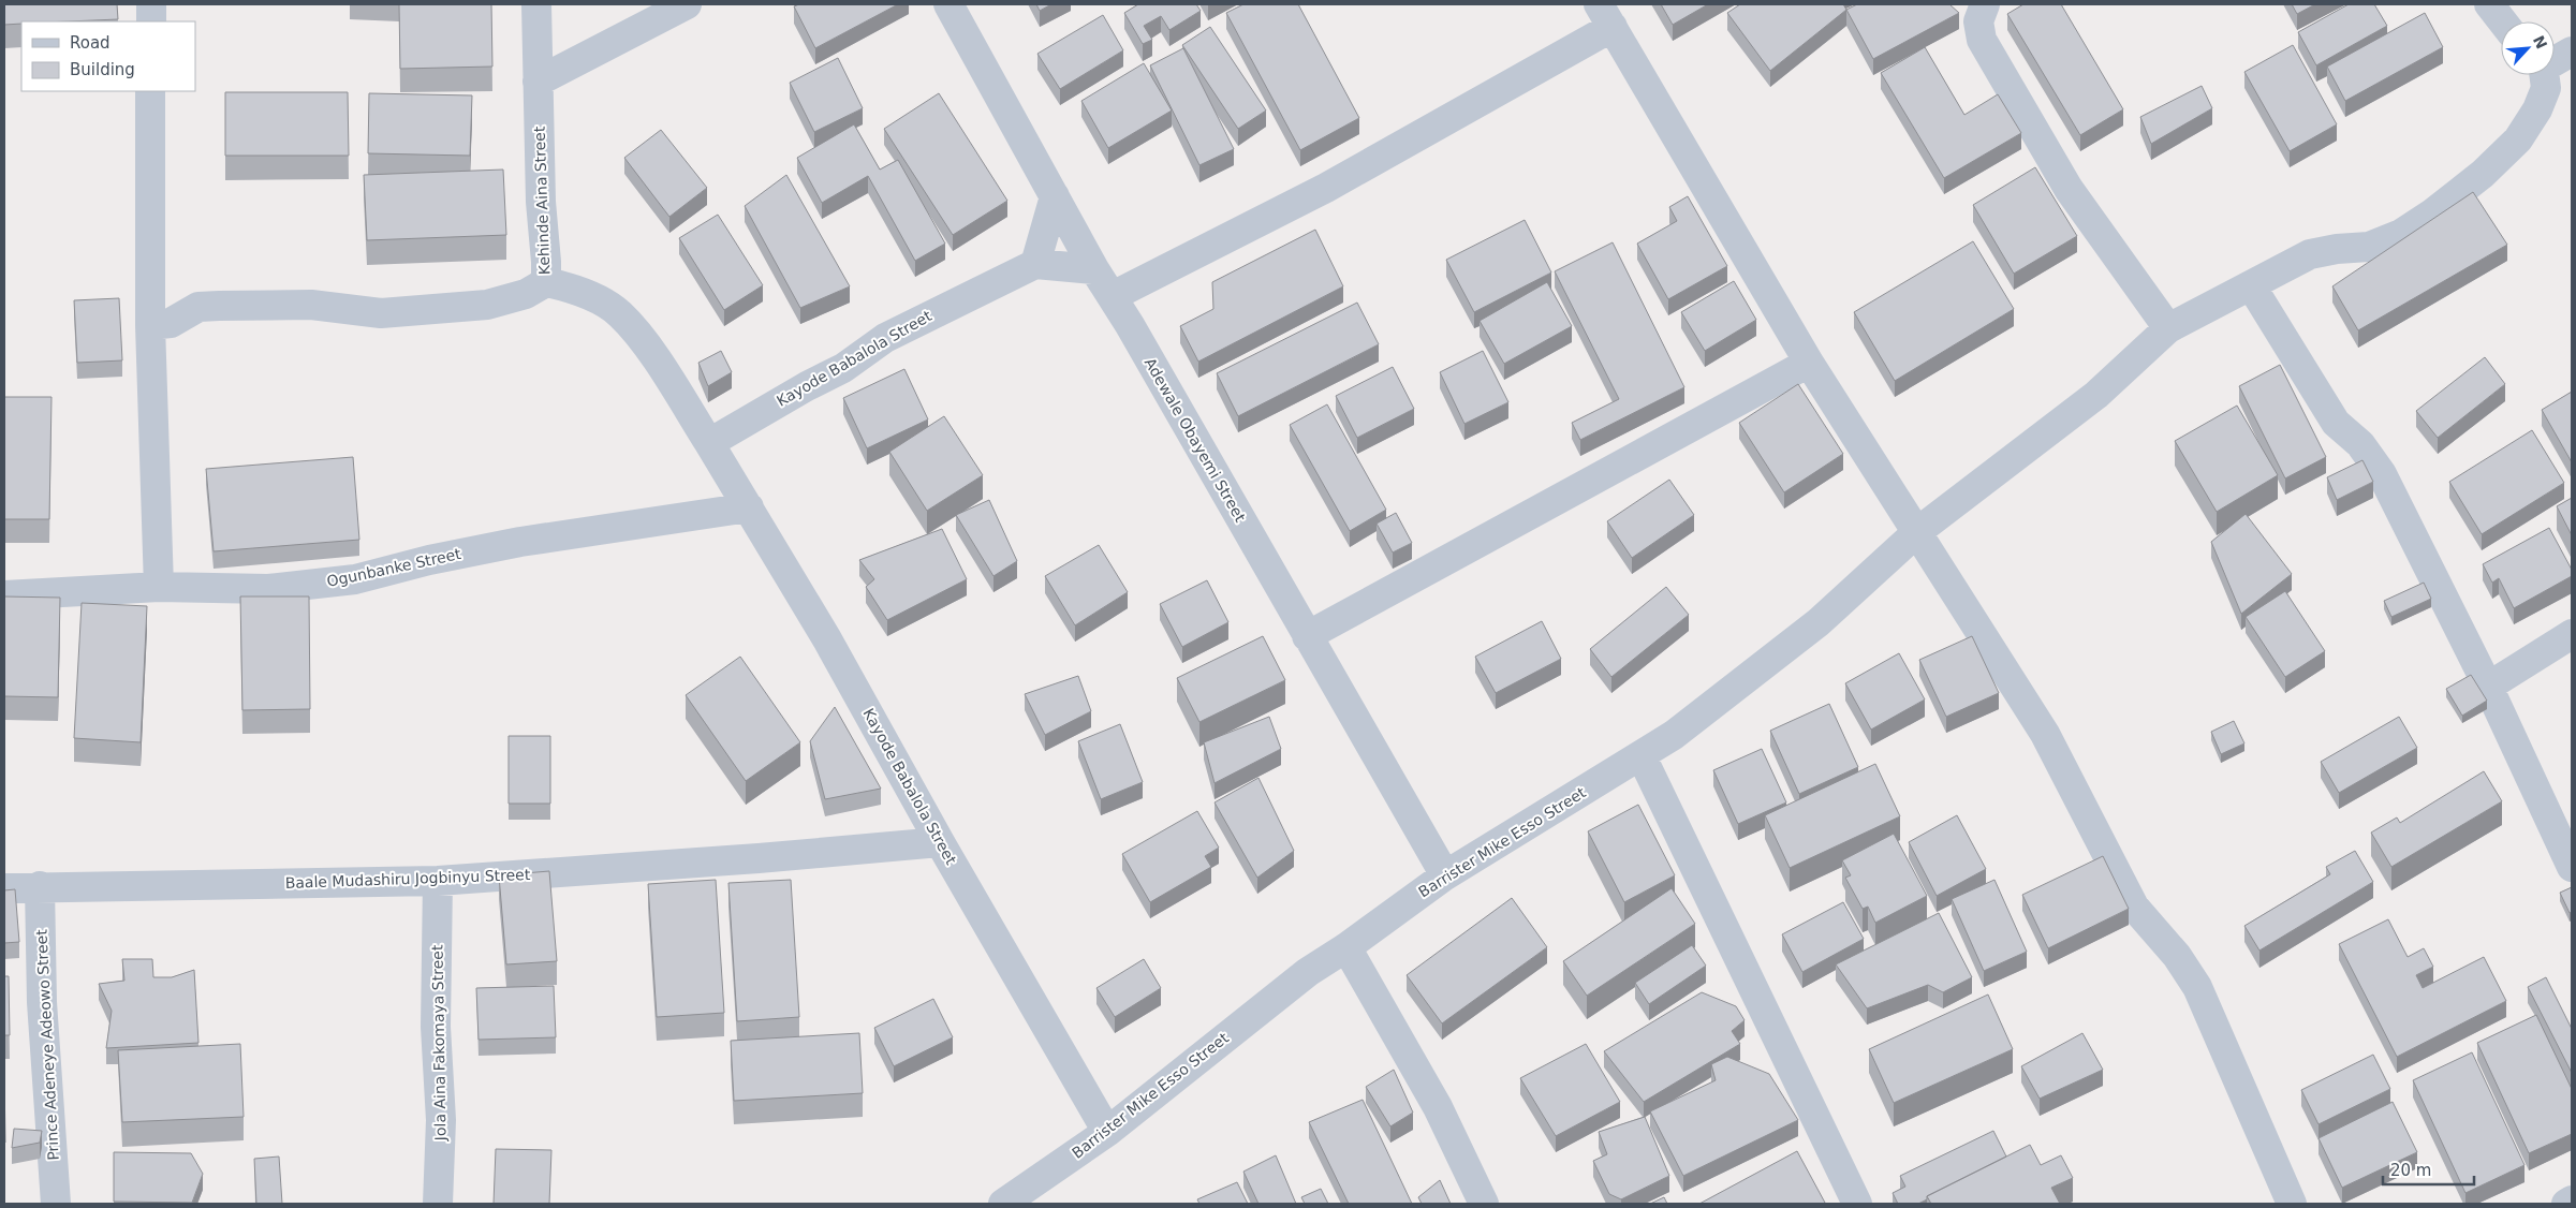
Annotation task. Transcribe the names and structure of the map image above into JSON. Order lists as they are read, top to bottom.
{
  "streets": {
    "street": [
      "Kehinde Aina Street",
      "Kayode Babalola Street",
      "Adewale Obayemi Street",
      "Ogunbanke Street",
      "Barrister Mike Esso Street",
      "Baale Mudashiru Jogbinyu Street",
      "Jola Aina Fakomaya Street",
      "Prince Adeneye Adeowo Street"
    ]
  },
  "crossings": [
    ["Kehinde Aina Street", "Kayode Babalola Street"],
    ["Kayode Babalola Street", "Ogunbanke Street"],
    ["Kayode Babalola Street", "Barrister Mike Esso Street"],
    ["Kayode Babalola Street", "Baale Mudashiru Jogbinyu Street"],
    ["Adewale Obayemi Street", "Barrister Mike Esso Street"],
    ["Baale Mudashiru Jogbinyu Street", "Jola Aina Fakomaya Street"],
    ["Baale Mudashiru Jogbinyu Street", "Prince Adeneye Adeowo Street"]
  ],
  "legend": ["Road", "Building"],
  "scale_bar": "20 m",
  "north": "top right"
}
